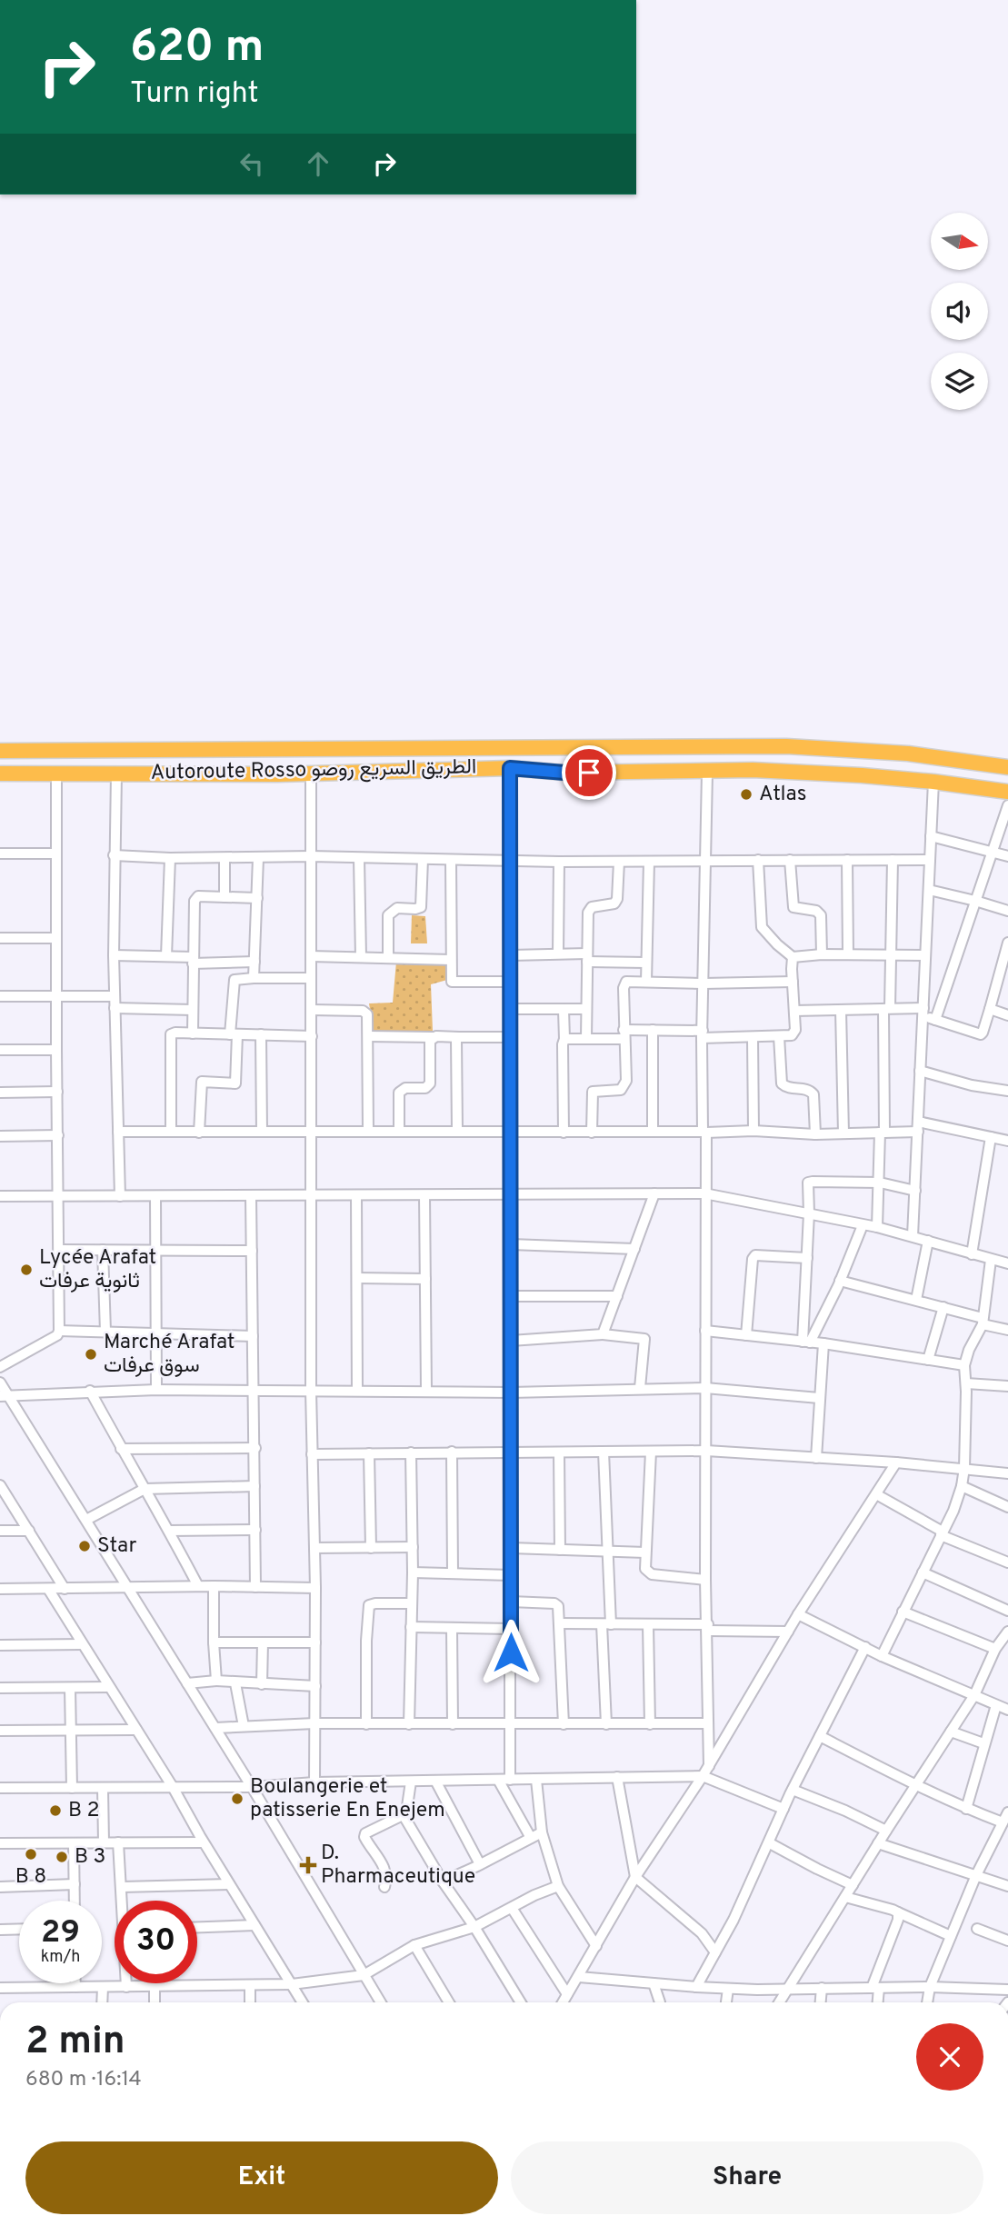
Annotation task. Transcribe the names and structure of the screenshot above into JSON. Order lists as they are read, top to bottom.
{
  "streets": {
    "highway": ["Autoroute Rosso الطريق السريع روصو"]
  },
  "places": {
    "other": [
      "Atlas",
      "Lycée Arafat ثانوية عرفات",
      "Marché Arafat سوق عرفات",
      "Star",
      "Boulangerie et patisserie En Enejem",
      "B 2",
      "B 8",
      "B 3"
    ],
    "health": ["D. Pharmaceutique"]
  },
  "north": "right",
  "page": {
    "turn": ["620 m", "Turn right"],
    "speed": "29 km/h",
    "limit": "30",
    "heading": ["2 min", "680 m · 16:14"],
    "buttons": ["Exit", "Share"]
  }
}
